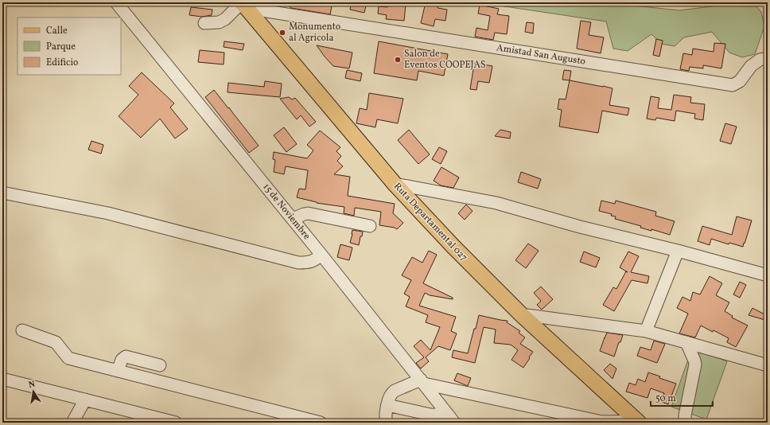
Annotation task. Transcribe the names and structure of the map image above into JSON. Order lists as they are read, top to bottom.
{
  "streets": {
    "main road": ["Ruta Departamental 027"],
    "street": ["Amistad San Augusto", "15 de Noviembre"]
  },
  "crossings": [
    ["Amistad San Augusto", "Ruta Departamental 027"]
  ],
  "places": ["Monumento al Agricola", "Salon de Eventos COOPEJAS"],
  "legend": ["Calle", "Parque", "Edificio"],
  "scale_bar": "50 m",
  "north": "top"
}
